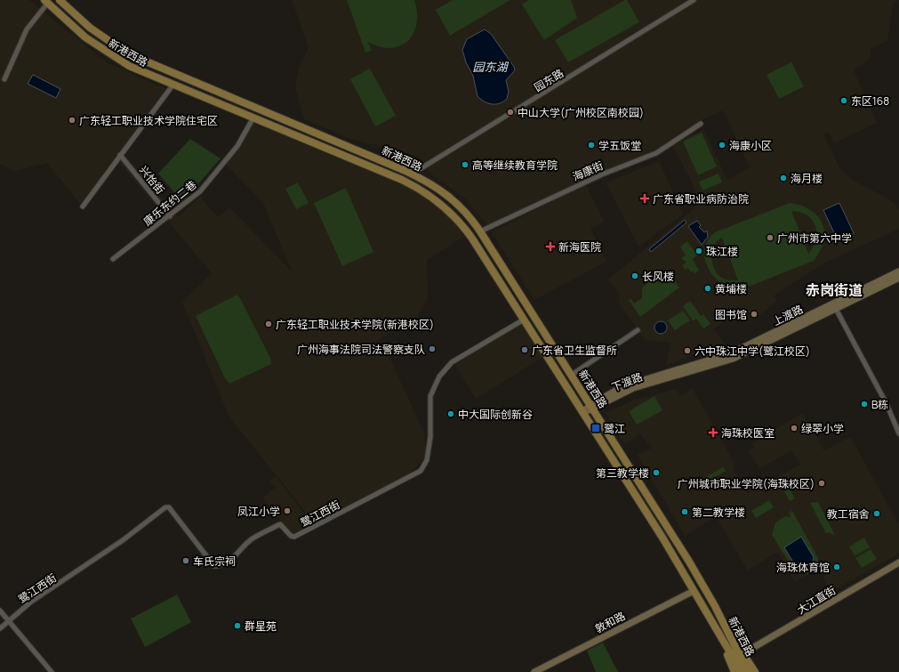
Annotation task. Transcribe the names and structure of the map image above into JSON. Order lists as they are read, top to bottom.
{
  "streets": {
    "main road": [
      "新港西路",
      "上渡路",
      "下渡路",
      "大江直街",
      "敦和路"
    ],
    "street": [
      "园东路",
      "海康街",
      "兴怡街",
      "康乐东约二巷",
      "鹭江西街"
    ]
  },
  "crossings": [
    ["新港西路", "园东路"],
    ["新港西路", "海康街"],
    ["新港西路", "康乐东约二巷"],
    ["新港西路", "下渡路"],
    ["新港西路", "鹭江西街"],
    ["新港西路", "敦和路"],
    ["兴怡街", "康乐东约二巷"],
    ["上渡路", "下渡路"]
  ],
  "districts": ["赤岗街道"],
  "water": ["园东湖"],
  "places": {
    "other": [
      "东区168",
      "中山大学(广州校区南校园)",
      "广东轻工职业技术学院住宅区",
      "学五饭堂",
      "海康小区",
      "高等继续教育学院",
      "海月楼",
      "广州市第六中学",
      "珠江楼",
      "长风楼",
      "黄埔楼",
      "图书馆",
      "广东轻工职业技术学院(新港校区)",
      "广州海事法院司法警察支队",
      "广东省卫生监督所",
      "六中珠江中学(鹭江校区)",
      "B栋",
      "中大国际创新谷",
      "绿翠小学",
      "第三教学楼",
      "广州城市职业学院(海珠校区)",
      "凤江小学",
      "第二教学楼",
      "教工宿舍",
      "车氏宗祠",
      "海珠体育馆",
      "群星苑"
    ],
    "health": ["广东省职业病防治院", "新海医院", "海珠校医室"],
    "transit": ["鹭江"]
  }
}
